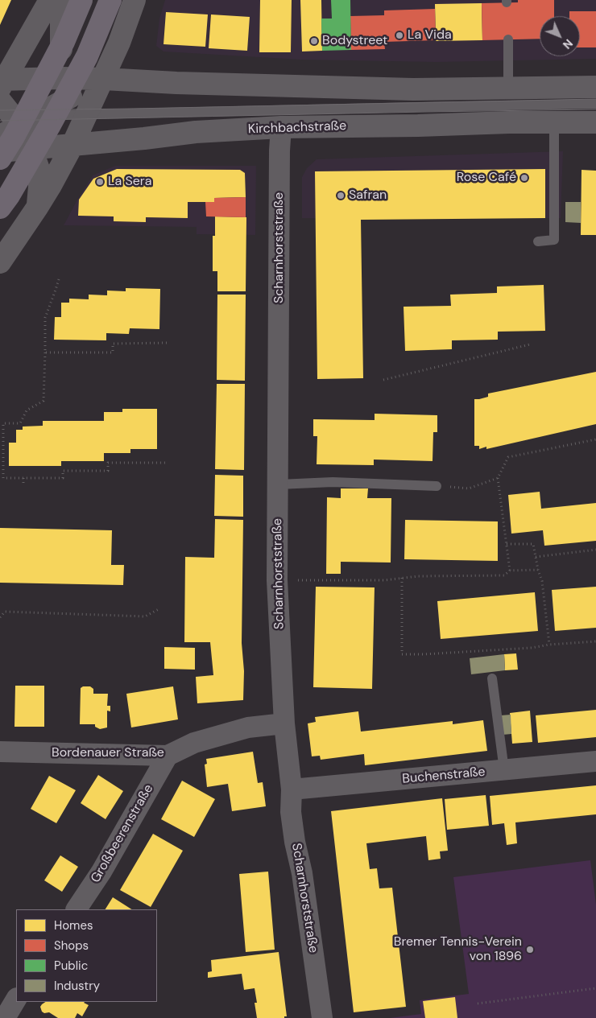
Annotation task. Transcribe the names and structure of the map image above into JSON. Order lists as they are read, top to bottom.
{
  "streets": {
    "main road": ["Kirchbachstraße"],
    "street": [
      "Scharnhorststraße",
      "Bordenauer Straße",
      "Buchenstraße",
      "Großbeerenstraße"
    ]
  },
  "crossings": [
    ["Kirchbachstraße", "Scharnhorststraße"],
    ["Scharnhorststraße", "Bordenauer Straße"],
    ["Scharnhorststraße", "Buchenstraße"],
    ["Bordenauer Straße", "Großbeerenstraße"]
  ],
  "places": [
    "La Vida",
    "Bodystreet",
    "Rose Café",
    "La Sera",
    "Safran",
    "Bremer Tennis-Verein von 1896"
  ],
  "legend": [
    "Homes",
    "Shops",
    "Public",
    "Industry"
  ],
  "north": "bottom right"
}
